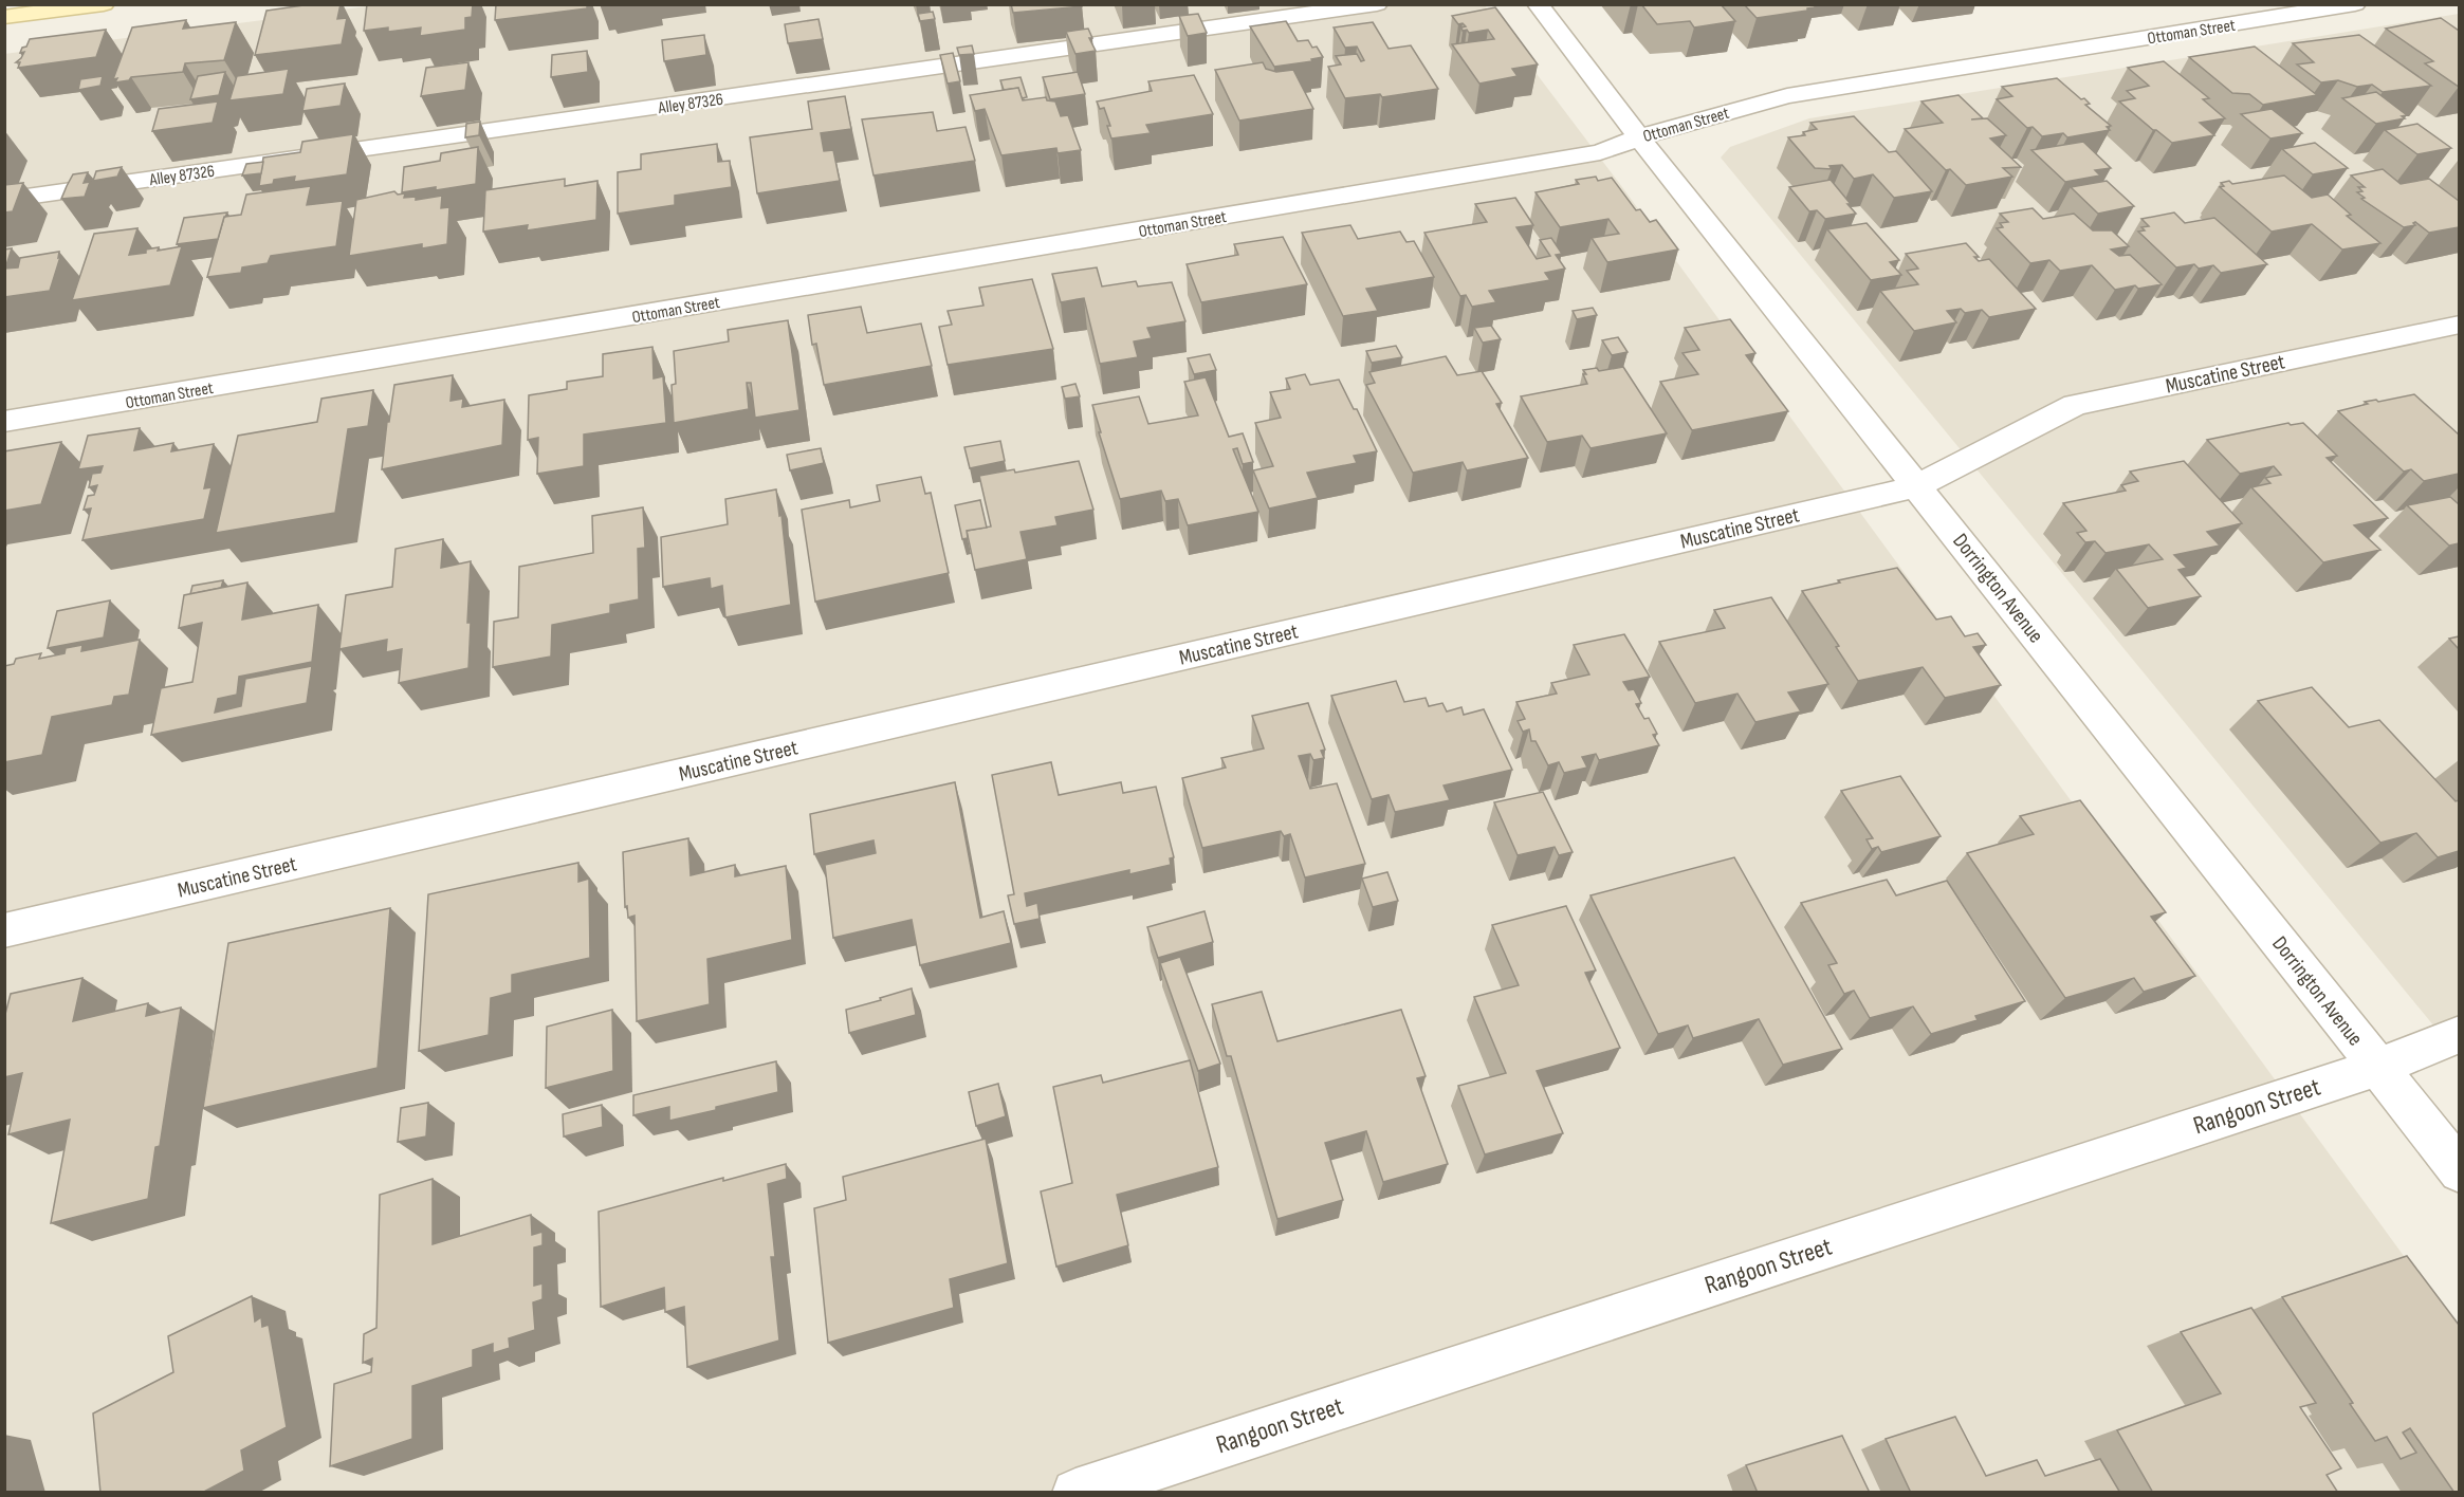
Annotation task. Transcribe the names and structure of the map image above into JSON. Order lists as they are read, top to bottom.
{
  "streets": {
    "street": [
      "Ottoman Street",
      "Alley 87326",
      "Muscatine Street",
      "Dorrington Avenue",
      "Rangoon Street"
    ]
  },
  "crossings": [
    ["Ottoman Street", "Dorrington Avenue"],
    ["Muscatine Street", "Dorrington Avenue"],
    ["Dorrington Avenue", "Rangoon Street"]
  ]
}
